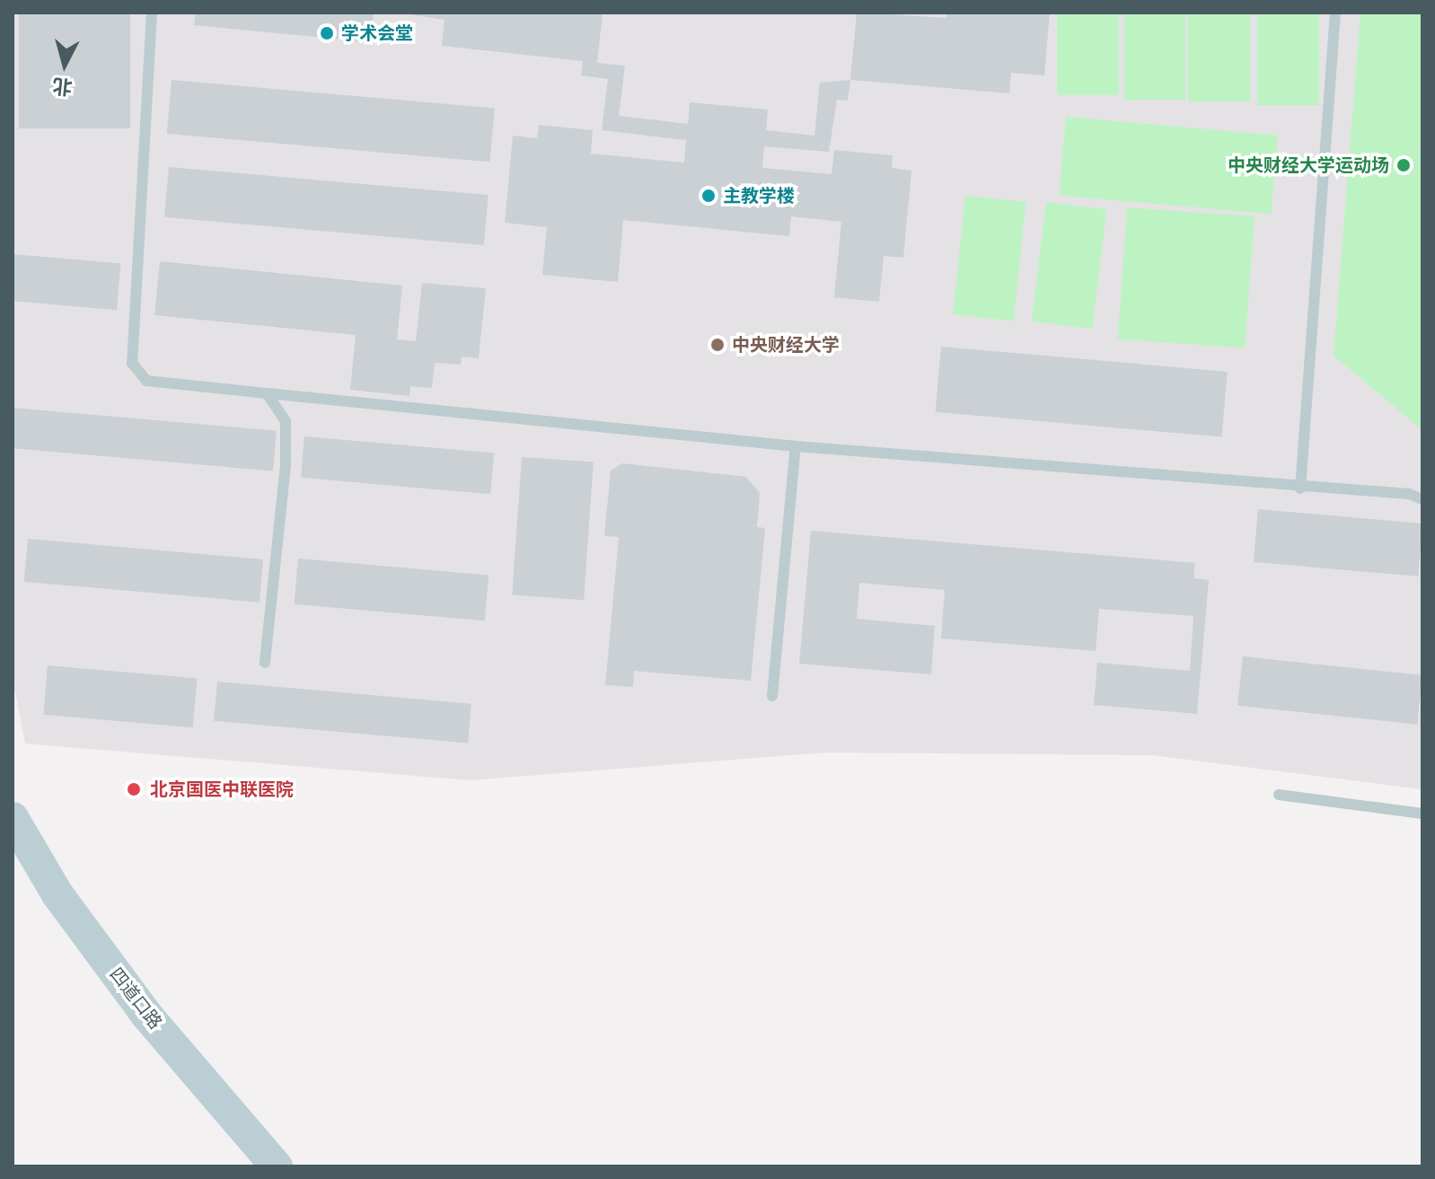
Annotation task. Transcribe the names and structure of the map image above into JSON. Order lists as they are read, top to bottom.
{
  "streets": {
    "street": ["四道口路"]
  },
  "places": [
    "学术会堂",
    "中央财经大学运动场",
    "主教学楼",
    "中央财经大学",
    "北京国医中联医院"
  ],
  "north": "bottom"
}
